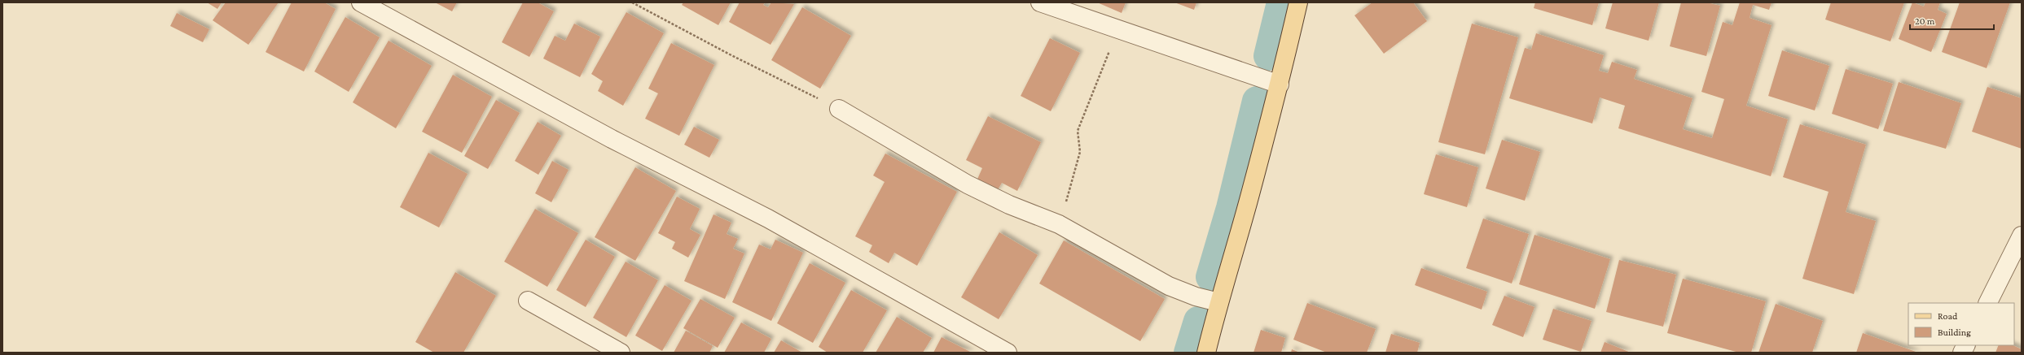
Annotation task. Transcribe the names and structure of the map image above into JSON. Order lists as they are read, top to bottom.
{
  "legend": ["Road", "Building"],
  "scale_bar": "20 m"
}
